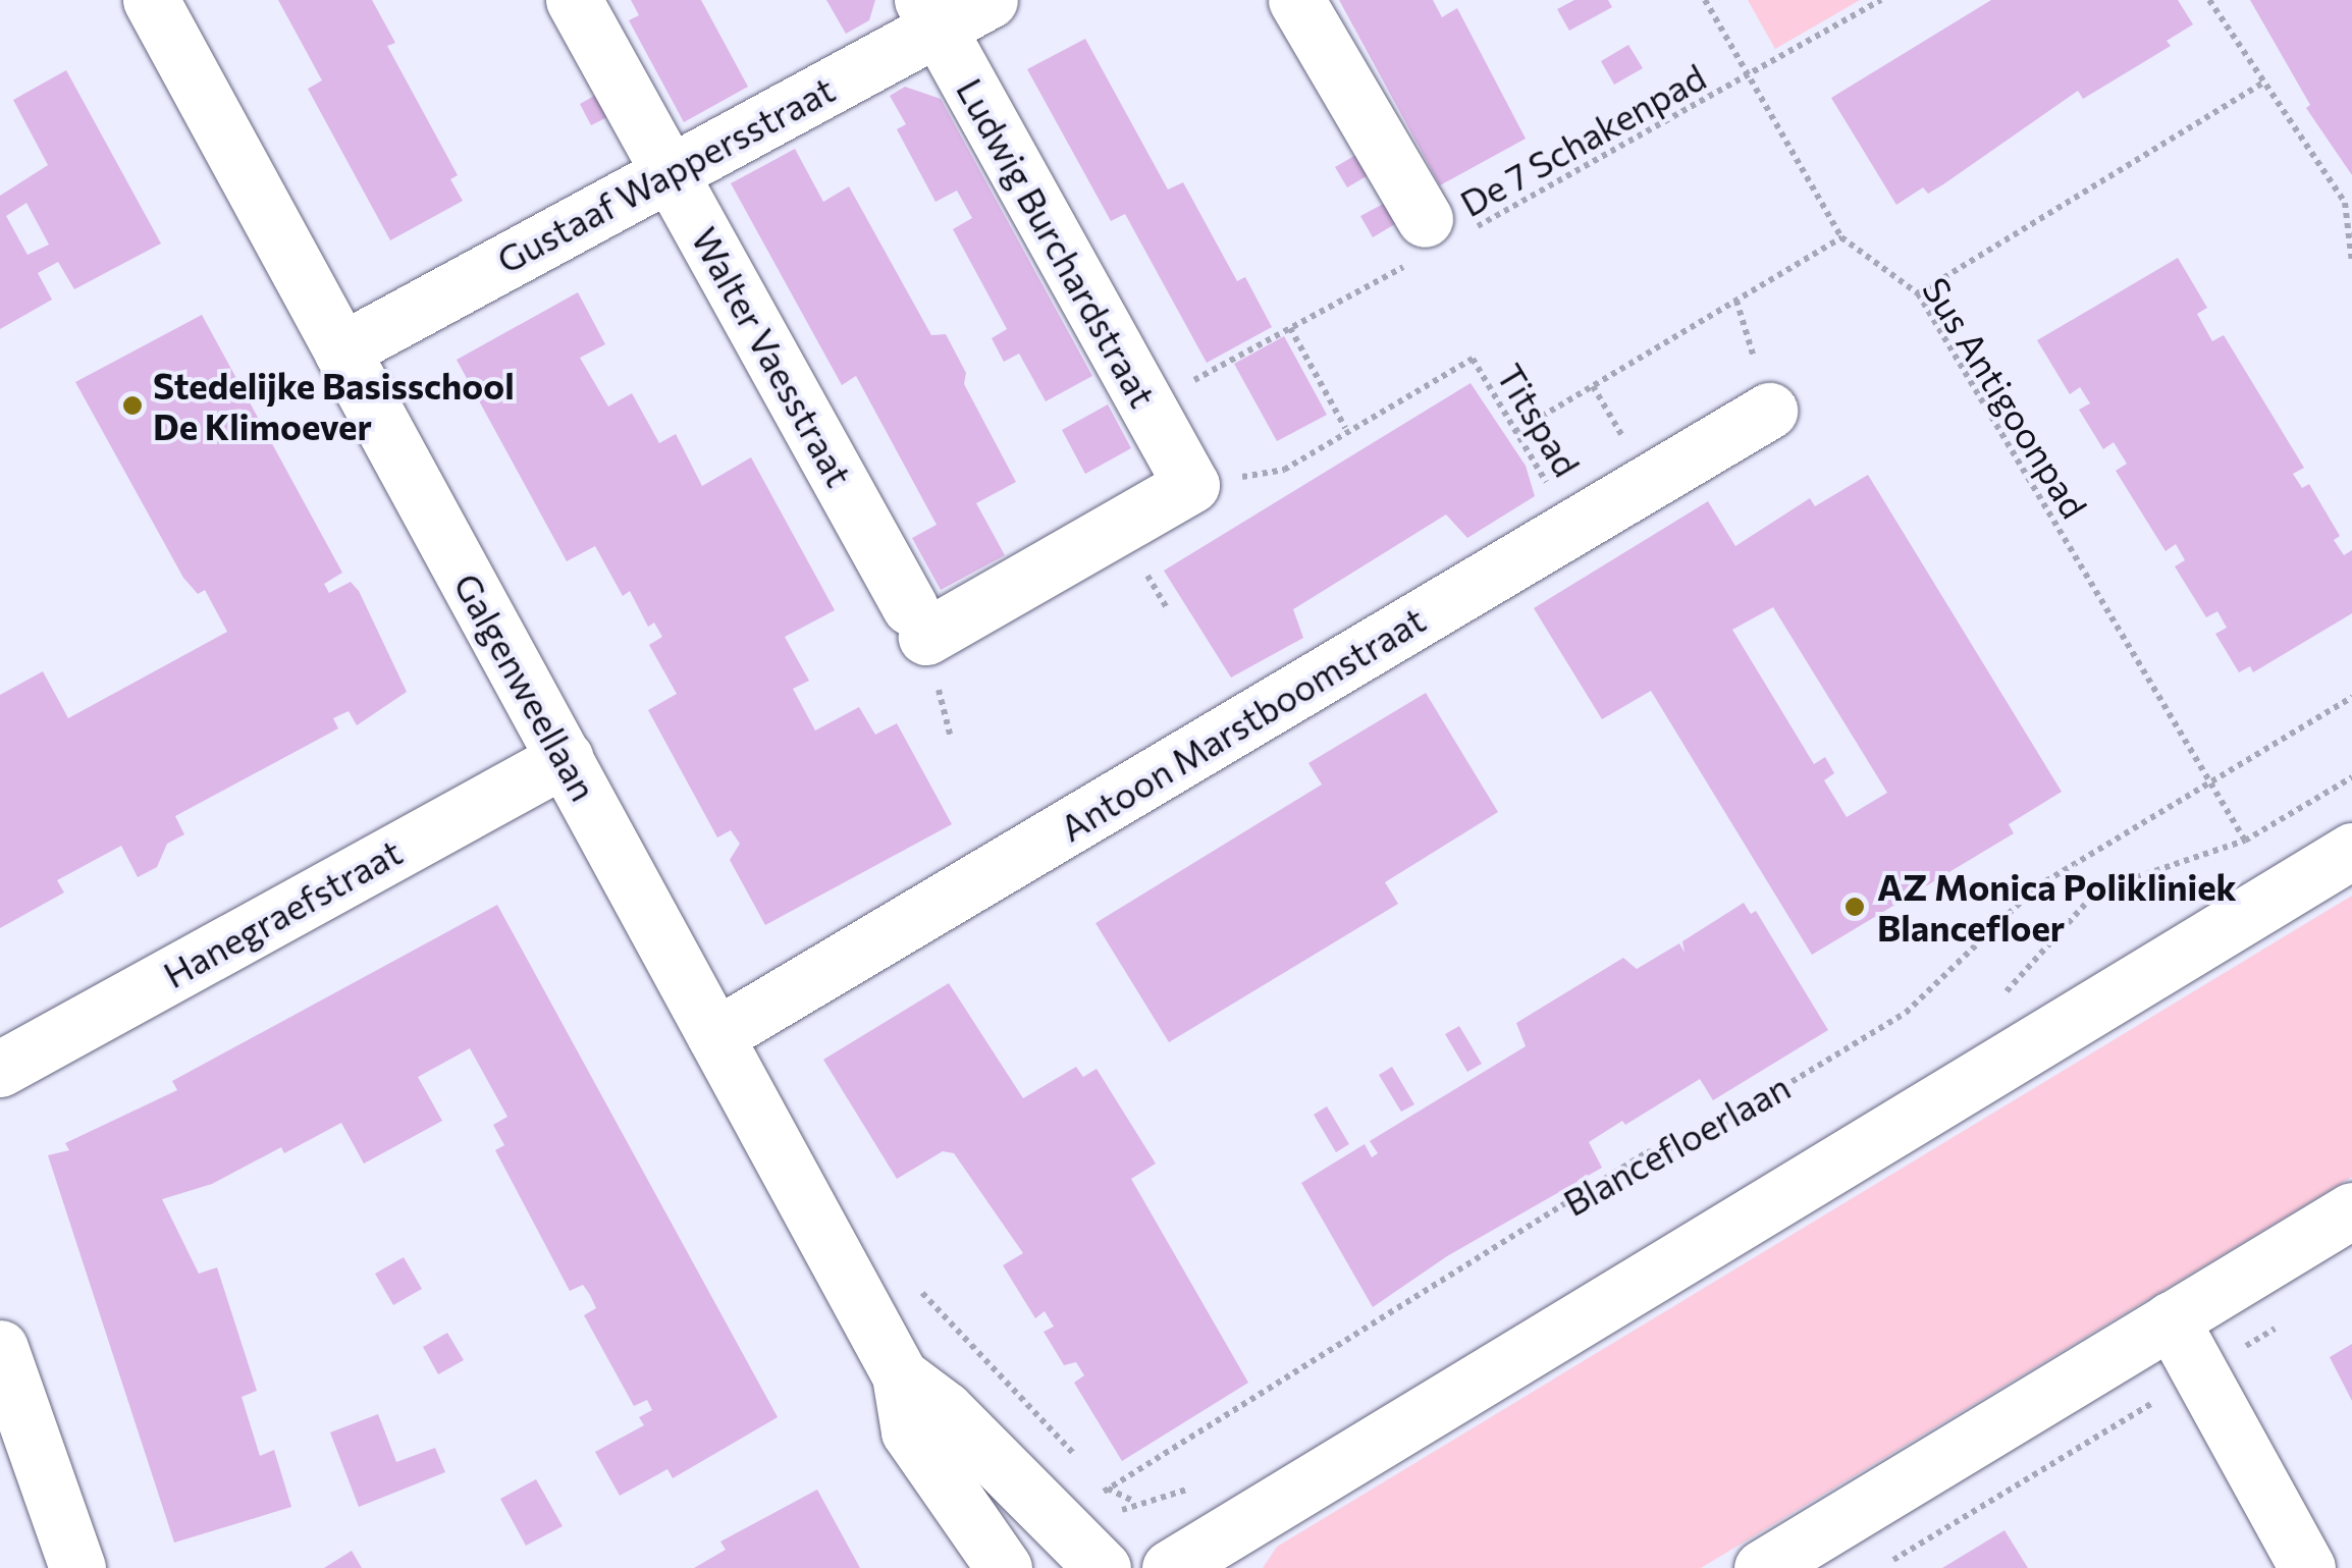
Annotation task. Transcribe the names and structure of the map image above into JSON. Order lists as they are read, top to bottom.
{
  "streets": {
    "street": [
      "Gustaaf Wappersstraat",
      "Ludwig Burchardstraat",
      "Walter Vaesstraat",
      "Galgenweellaan",
      "Antoon Marstboomstraat",
      "Hanegraefstraat"
    ],
    "path": [
      "De 7 Schakenpad",
      "Sus Antigoonpad",
      "Titspad",
      "Blancefloerlaan"
    ]
  },
  "crossings": [
    ["De 7 Schakenpad", "Ludwig Burchardstraat"],
    ["De 7 Schakenpad", "Sus Antigoonpad"],
    ["Gustaaf Wappersstraat", "Ludwig Burchardstraat"],
    ["Gustaaf Wappersstraat", "Walter Vaesstraat"],
    ["Gustaaf Wappersstraat", "Galgenweellaan"],
    ["Ludwig Burchardstraat", "Walter Vaesstraat"],
    ["Ludwig Burchardstraat", "Titspad"],
    ["Walter Vaesstraat", "Titspad"],
    ["Sus Antigoonpad", "Blancefloerlaan"],
    ["Titspad", "Antoon Marstboomstraat"],
    ["Galgenweellaan", "Antoon Marstboomstraat"],
    ["Galgenweellaan", "Hanegraefstraat"],
    ["Galgenweellaan", "Blancefloerlaan"]
  ],
  "places": ["Stedelijke Basisschool De Klimoever", "AZ Monica Polikliniek Blancefloer"]
}
